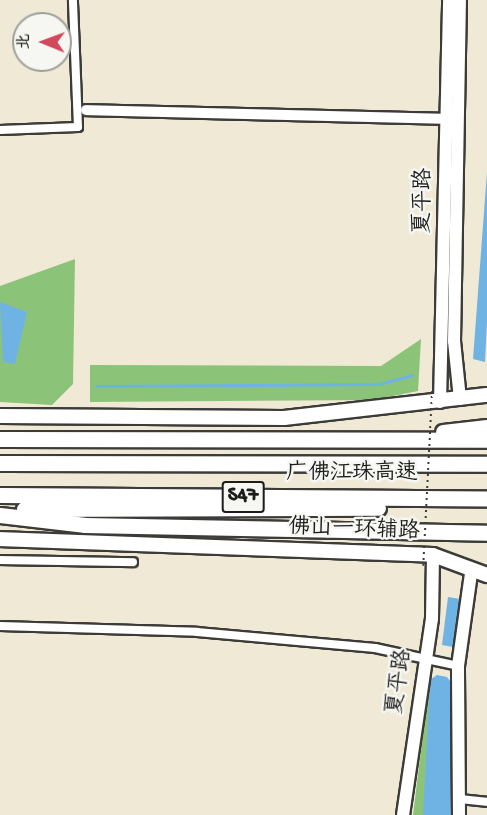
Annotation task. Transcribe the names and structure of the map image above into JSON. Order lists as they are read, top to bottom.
{
  "streets": {
    "highway": ["广佛江珠高速", "S47"],
    "main road": ["夏平路", "佛山一环辅路"]
  },
  "crossings": [
    ["夏平路", "佛山一环辅路"]
  ],
  "north": "left"
}
